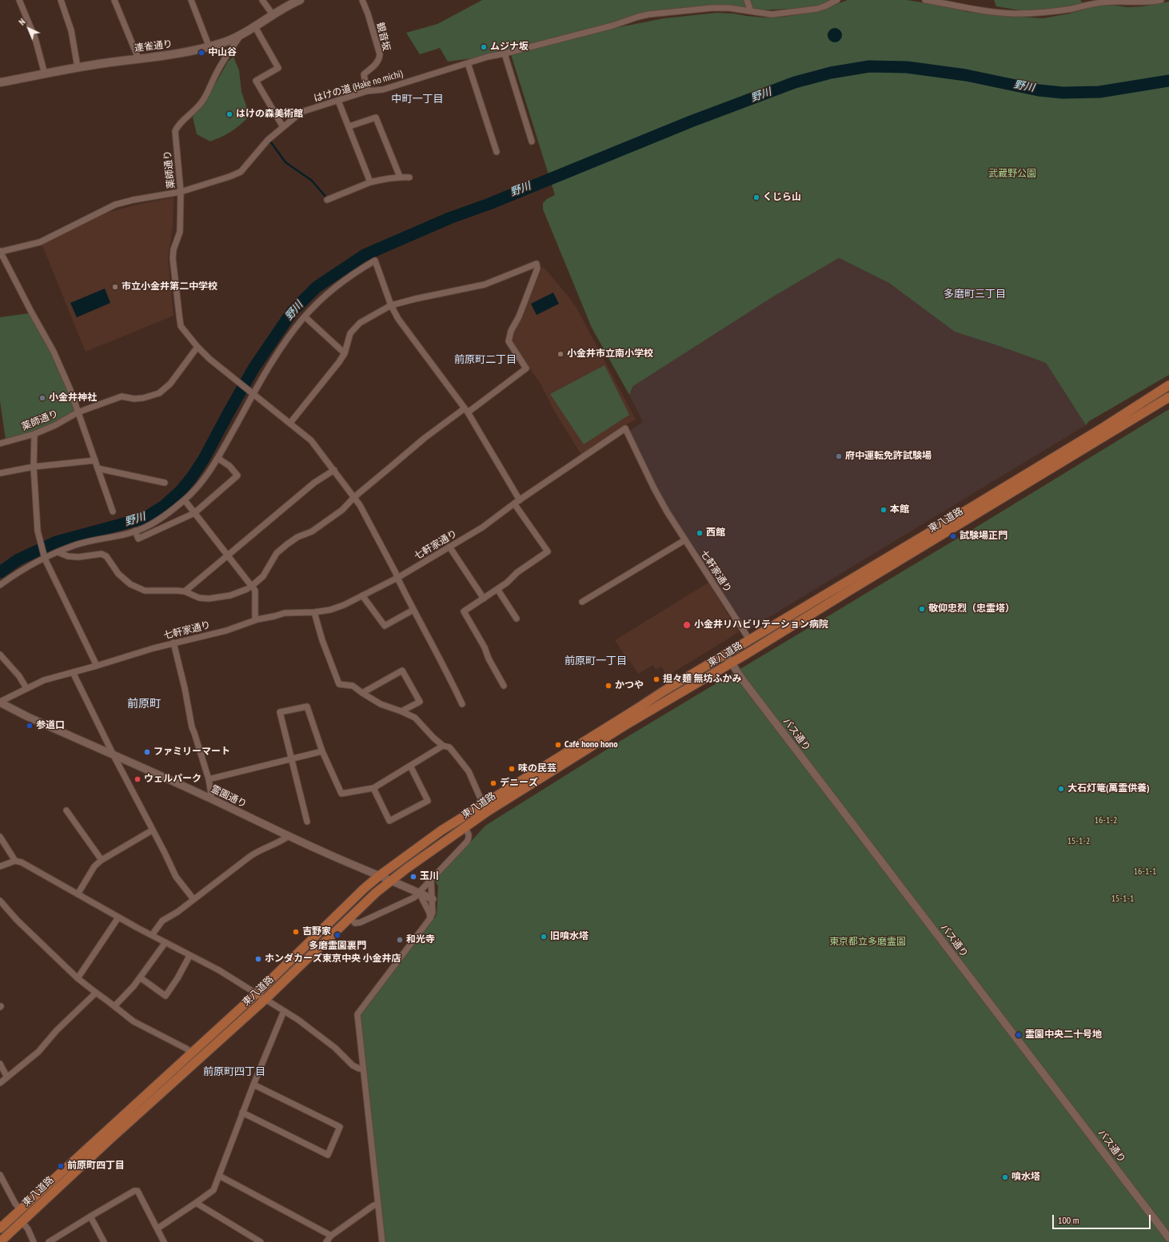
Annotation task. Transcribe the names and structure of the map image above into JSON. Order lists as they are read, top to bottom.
{
  "streets": {
    "main road": ["連雀通り", "東八道路"],
    "street": [
      "観音坂",
      "はけの道 (Hake no michi)",
      "薬師通り",
      "七軒家通り",
      "バス通り",
      "霊園通り"
    ]
  },
  "crossings": [
    ["観音坂", "はけの道 (Hake no michi)"],
    ["連雀通り", "薬師通り"],
    ["はけの道 (Hake no michi)", "薬師通り"],
    ["東八道路", "七軒家通り"],
    ["東八道路", "バス通り"],
    ["東八道路", "霊園通り"],
    ["七軒家通り", "霊園通り"]
  ],
  "districts": [
    "中町一丁目",
    "多磨町三丁目",
    "前原町二丁目",
    "前原町一丁目",
    "前原町",
    "前原町四丁目"
  ],
  "water": ["野川"],
  "parks": [
    "武蔵野公園",
    "16-1-2",
    "15-1-2",
    "16-1-1",
    "15-1-1",
    "東京都立多磨霊園"
  ],
  "places": [
    "ムジナ坂",
    "中山谷",
    "はけの森美術館",
    "くじら山",
    "市立小金井第二中学校",
    "小金井市立南小学校",
    "小金井神社",
    "府中運転免許試験場",
    "本館",
    "西館",
    "試験場正門",
    "敬仰忠烈（忠霊塔）",
    "小金井リハビリテーション病院",
    "担々麺 無坊ふかみ",
    "かつや",
    "参道口",
    "Café hono hono",
    "ファミリーマート",
    "味の民芸",
    "ウェルパーク",
    "デニーズ",
    "大石灯篭(萬霊供養)",
    "玉川",
    "吉野家",
    "多磨霊園裏門",
    "旧噴水塔",
    "和光寺",
    "ホンダカーズ東京中央 小金井店",
    "霊園中央二十号地",
    "前原町四丁目",
    "噴水塔"
  ],
  "scale_bar": "100 m",
  "north": "top left"
}
